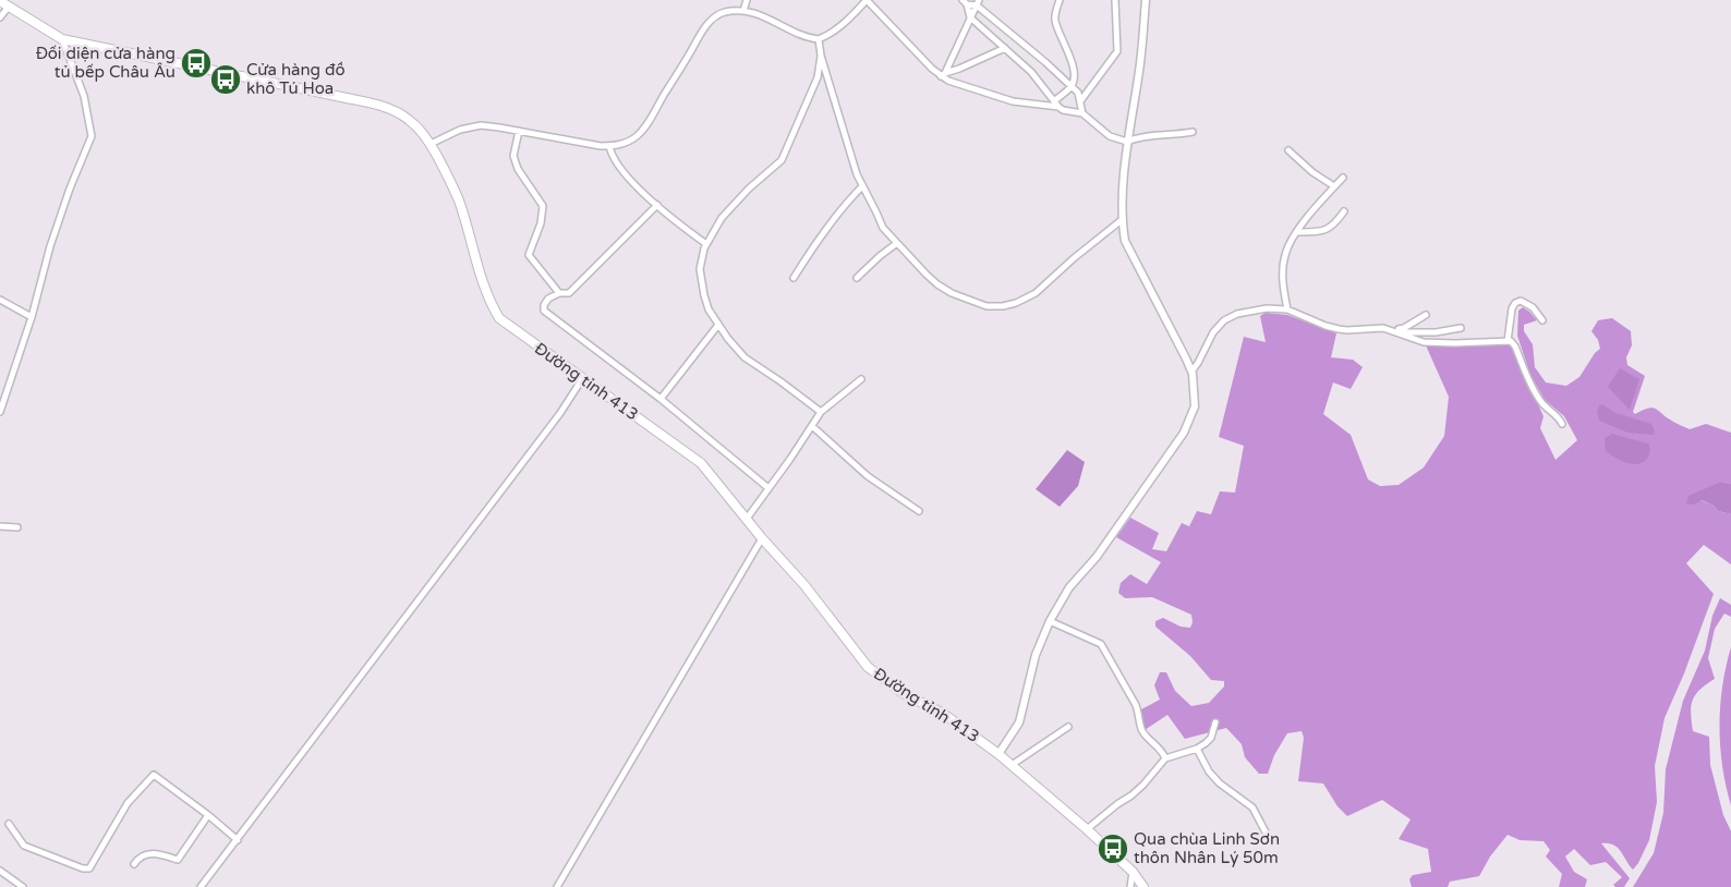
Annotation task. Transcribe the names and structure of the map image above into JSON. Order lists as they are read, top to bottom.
{
  "streets": {
    "main road": ["Đường tỉnh 413"]
  },
  "places": {
    "bus stop": ["Đối diện cửa hàng tủ bếp Châu Âu", "Cửa hàng đồ khô Tú Hoa", "Qua chùa Linh Sơn thôn Nhân Lý 50m"]
  }
}
